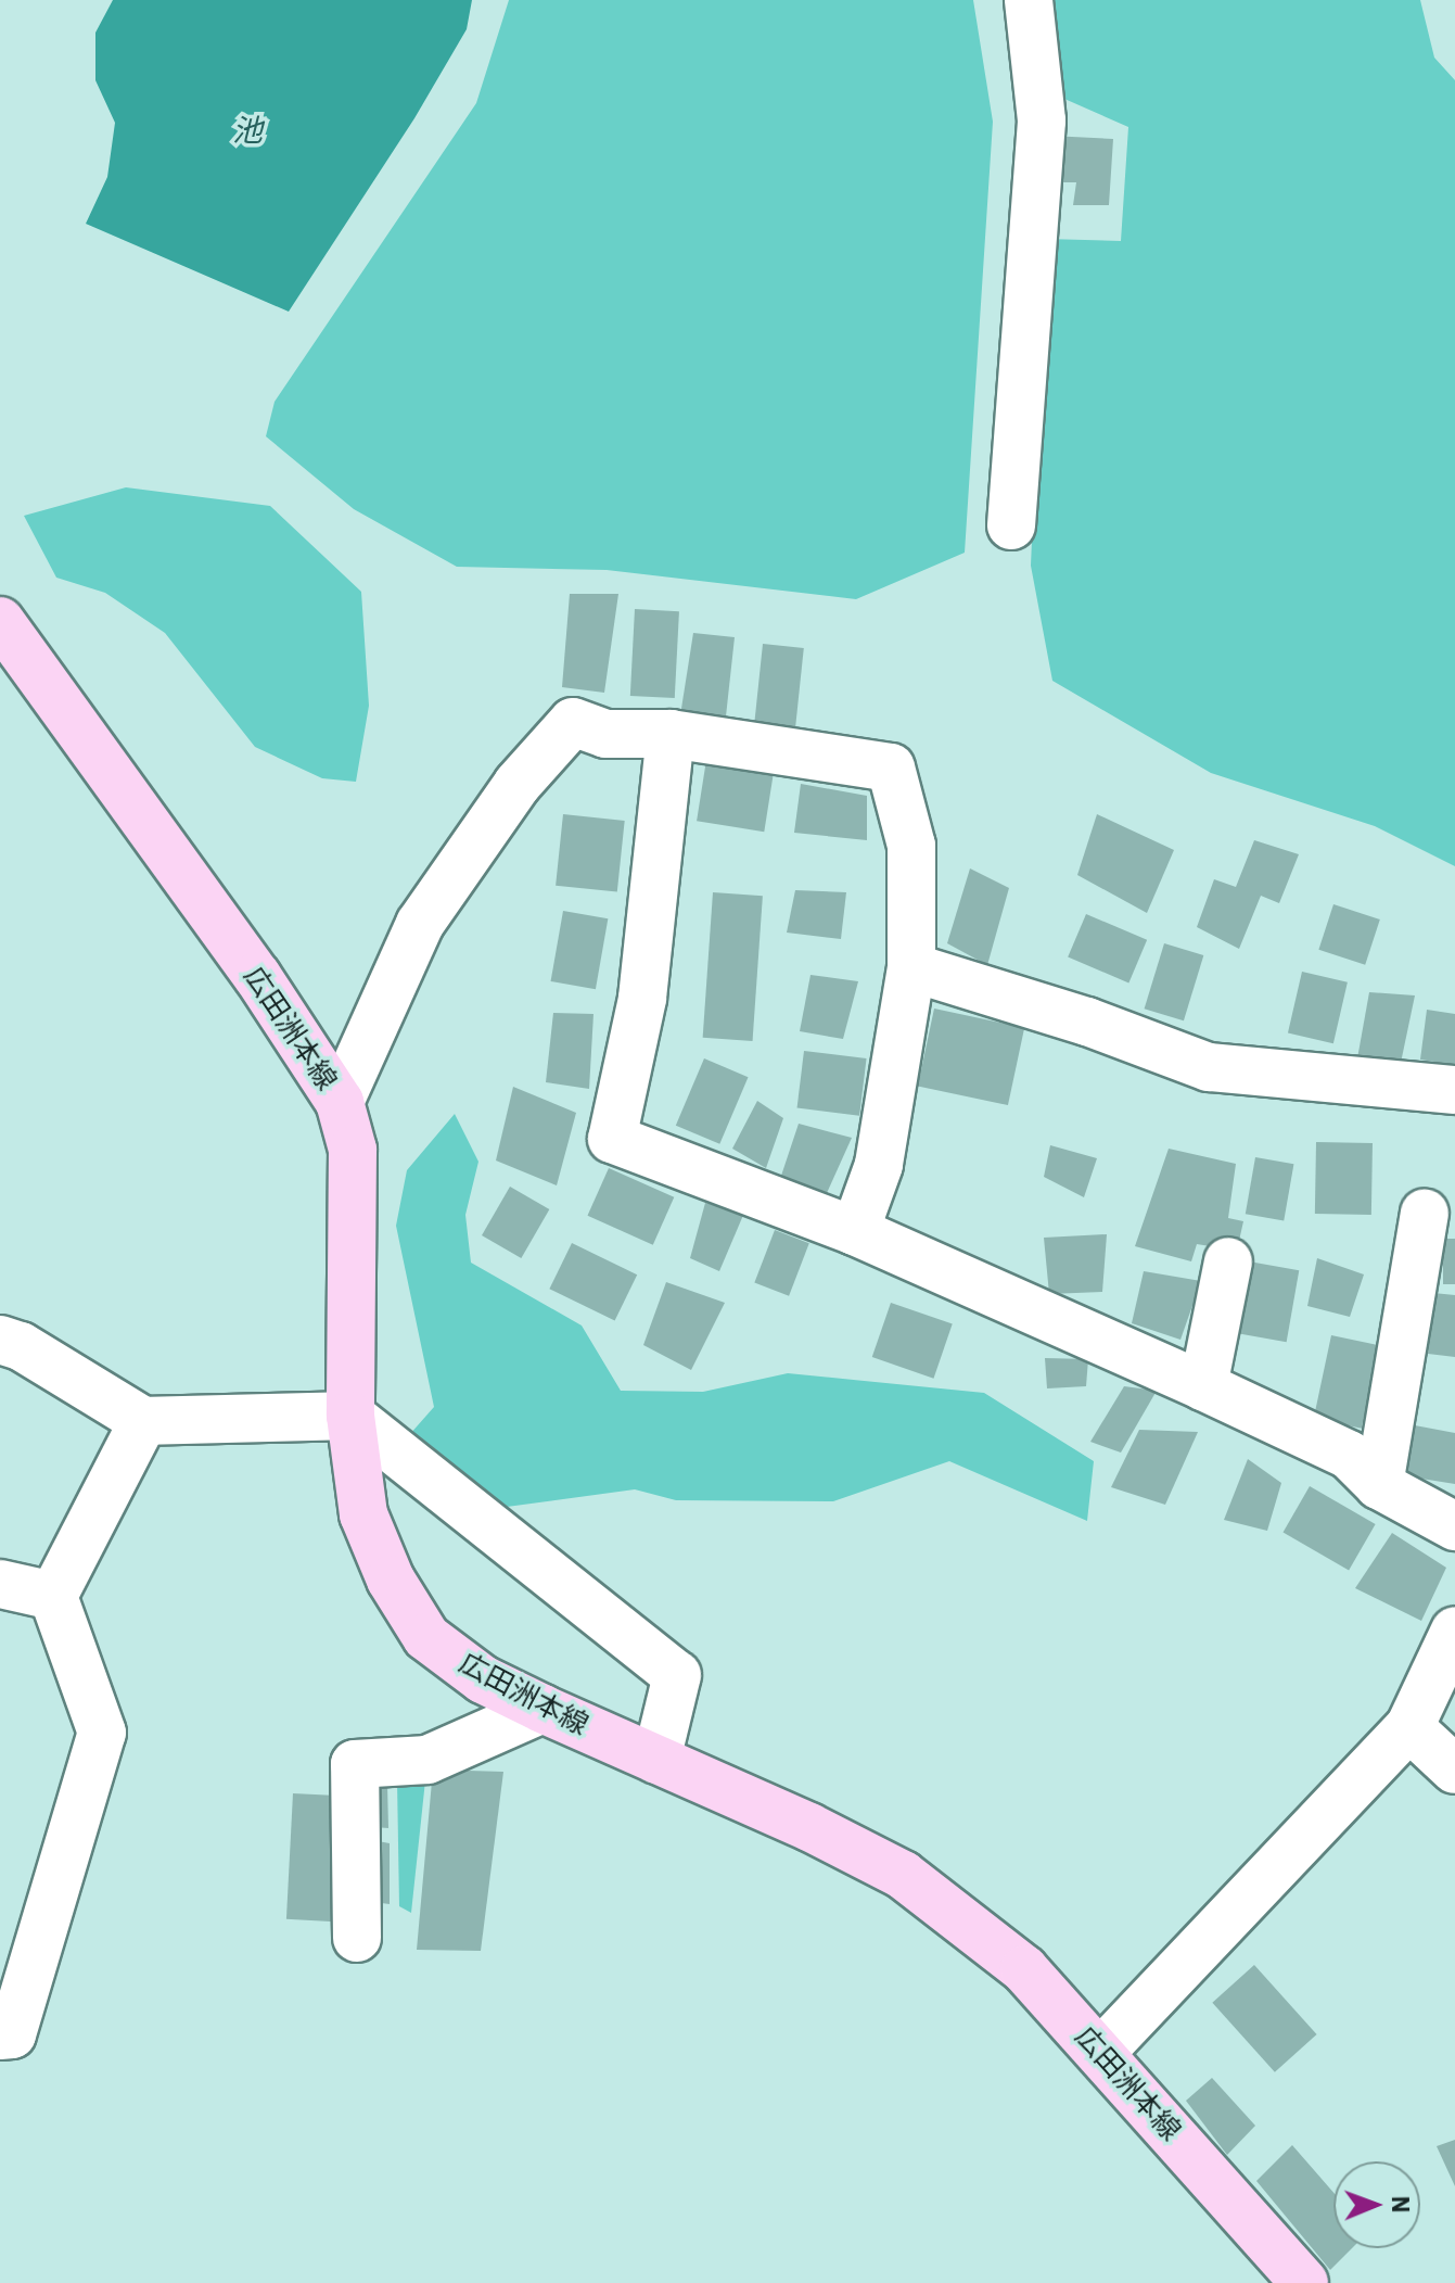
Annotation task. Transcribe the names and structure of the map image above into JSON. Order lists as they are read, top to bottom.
{
  "streets": {
    "main road": ["広田洲本線"]
  },
  "water": ["池"],
  "north": "right"
}
